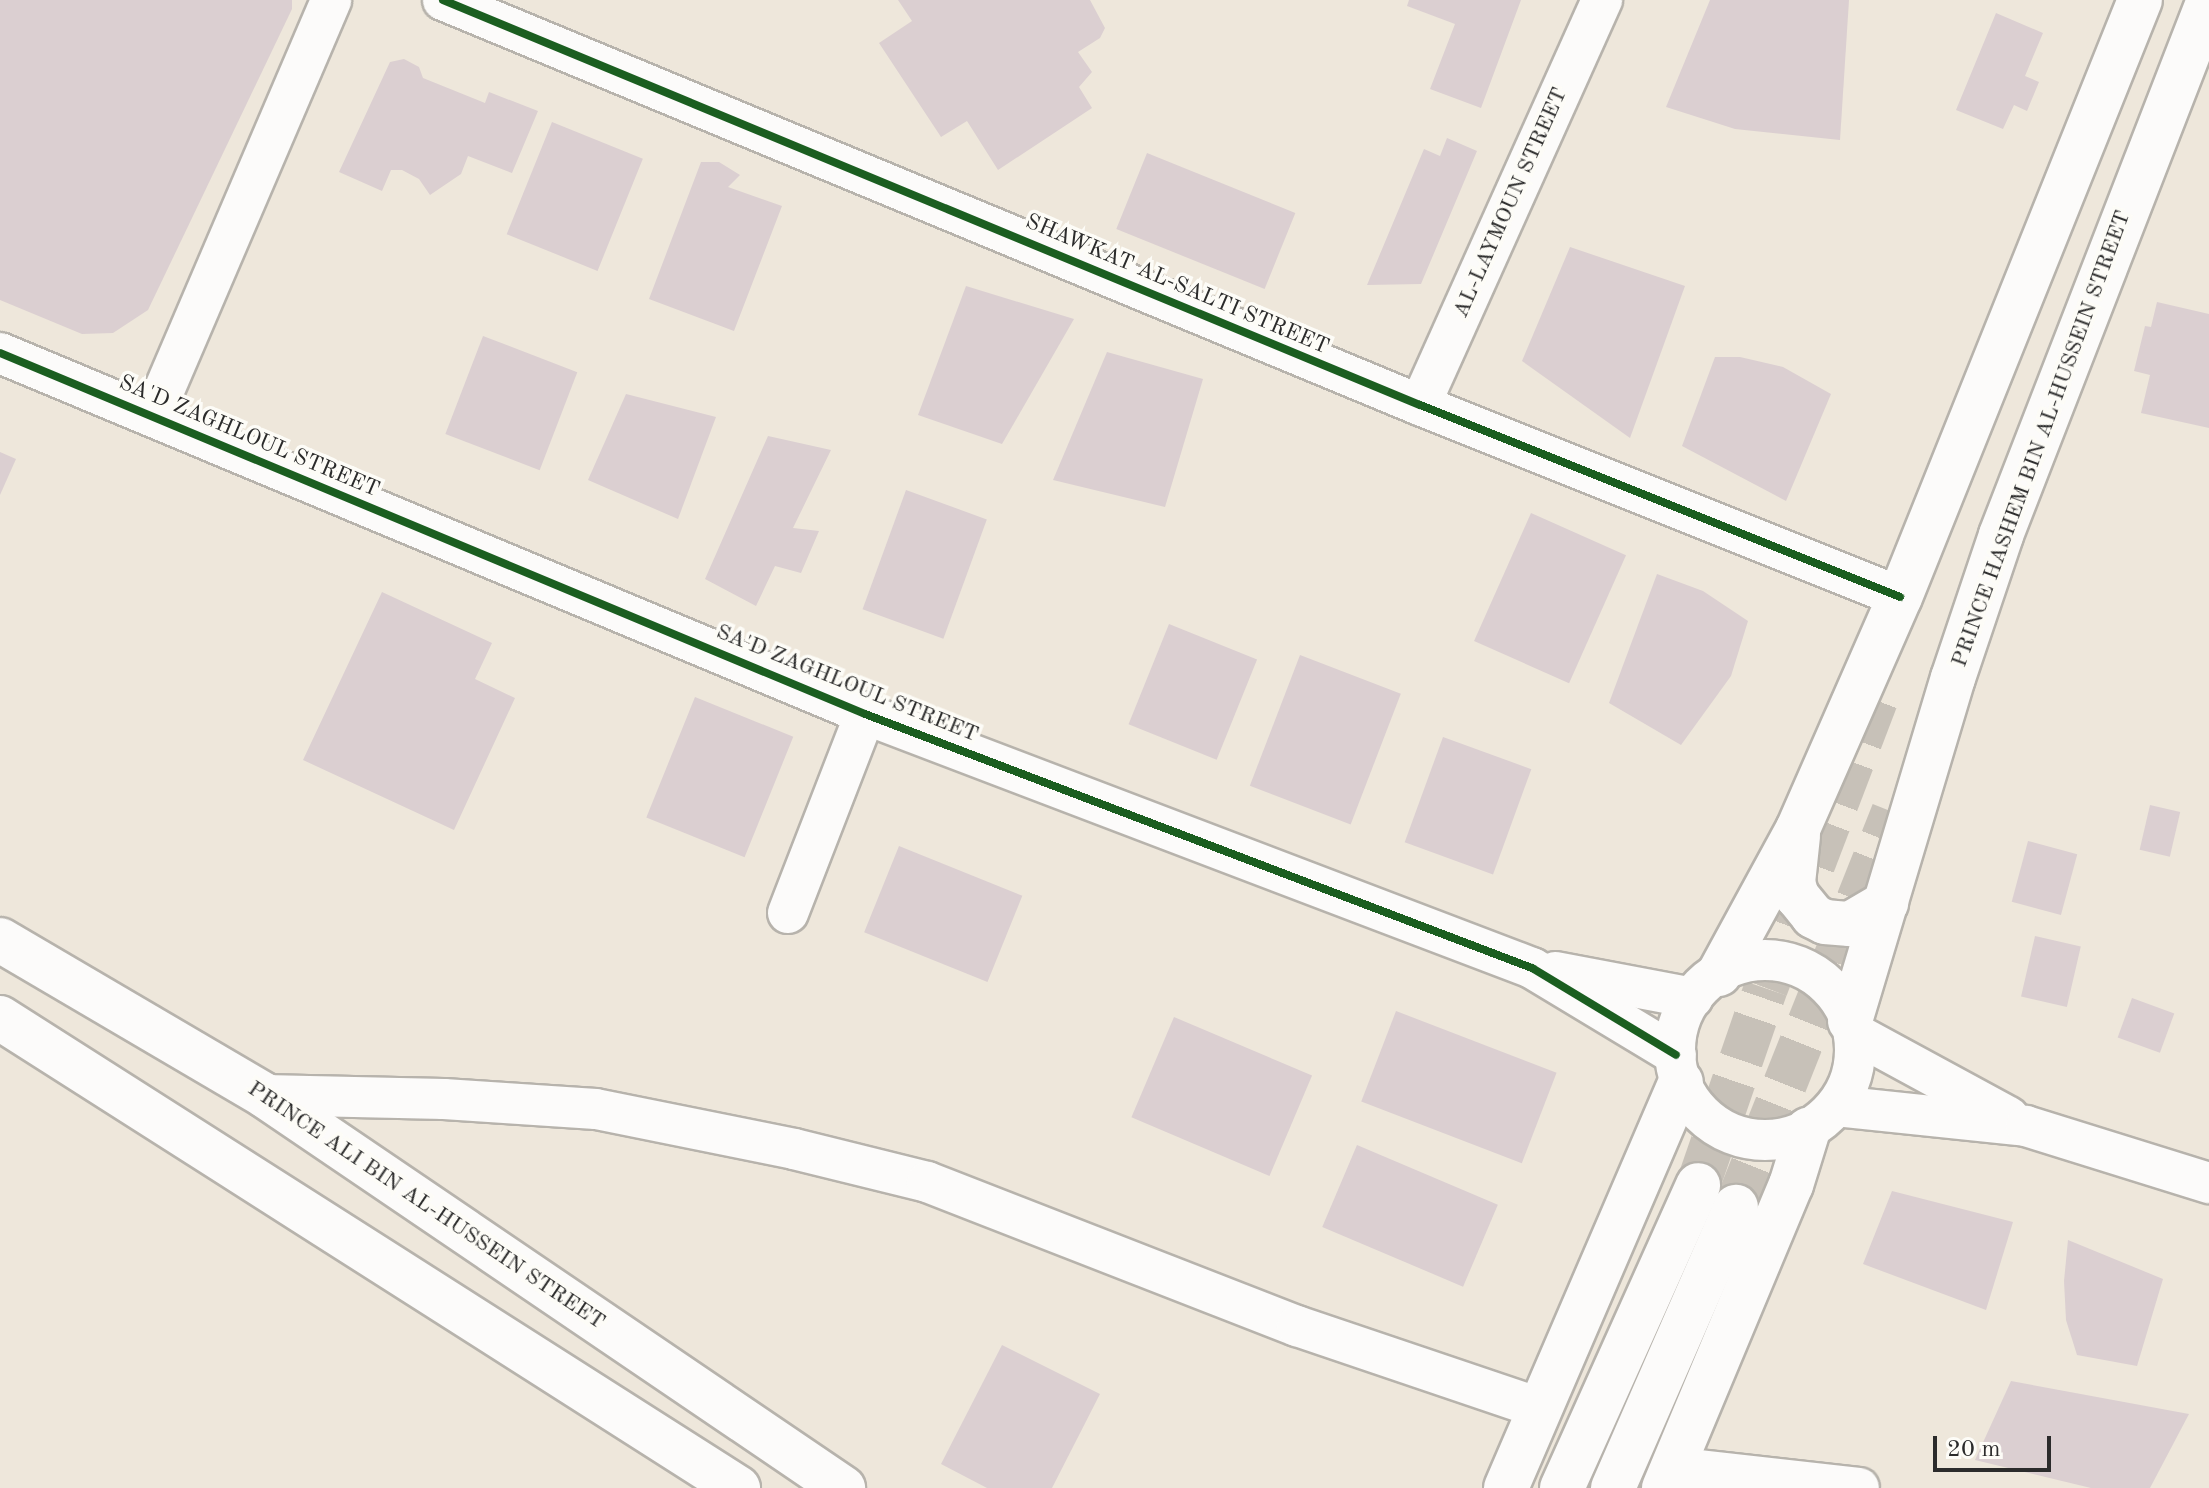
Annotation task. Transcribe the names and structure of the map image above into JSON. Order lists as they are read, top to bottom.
{
  "streets": {
    "main road": ["PRINCE HASHEM BIN AL-HUSSEIN STREET", "PRINCE ALI BIN AL-HUSSEIN STREET"],
    "street": ["AL-LAYMOUN STREET", "SHAWKAT AL-SALTI STREET", "SA'D ZAGHLOUL STREET"]
  },
  "crossings": [
    ["AL-LAYMOUN STREET", "SHAWKAT AL-SALTI STREET"],
    ["SA'D ZAGHLOUL STREET", "PRINCE HASHEM BIN AL-HUSSEIN STREET"]
  ],
  "scale_bar": "20 m"
}
